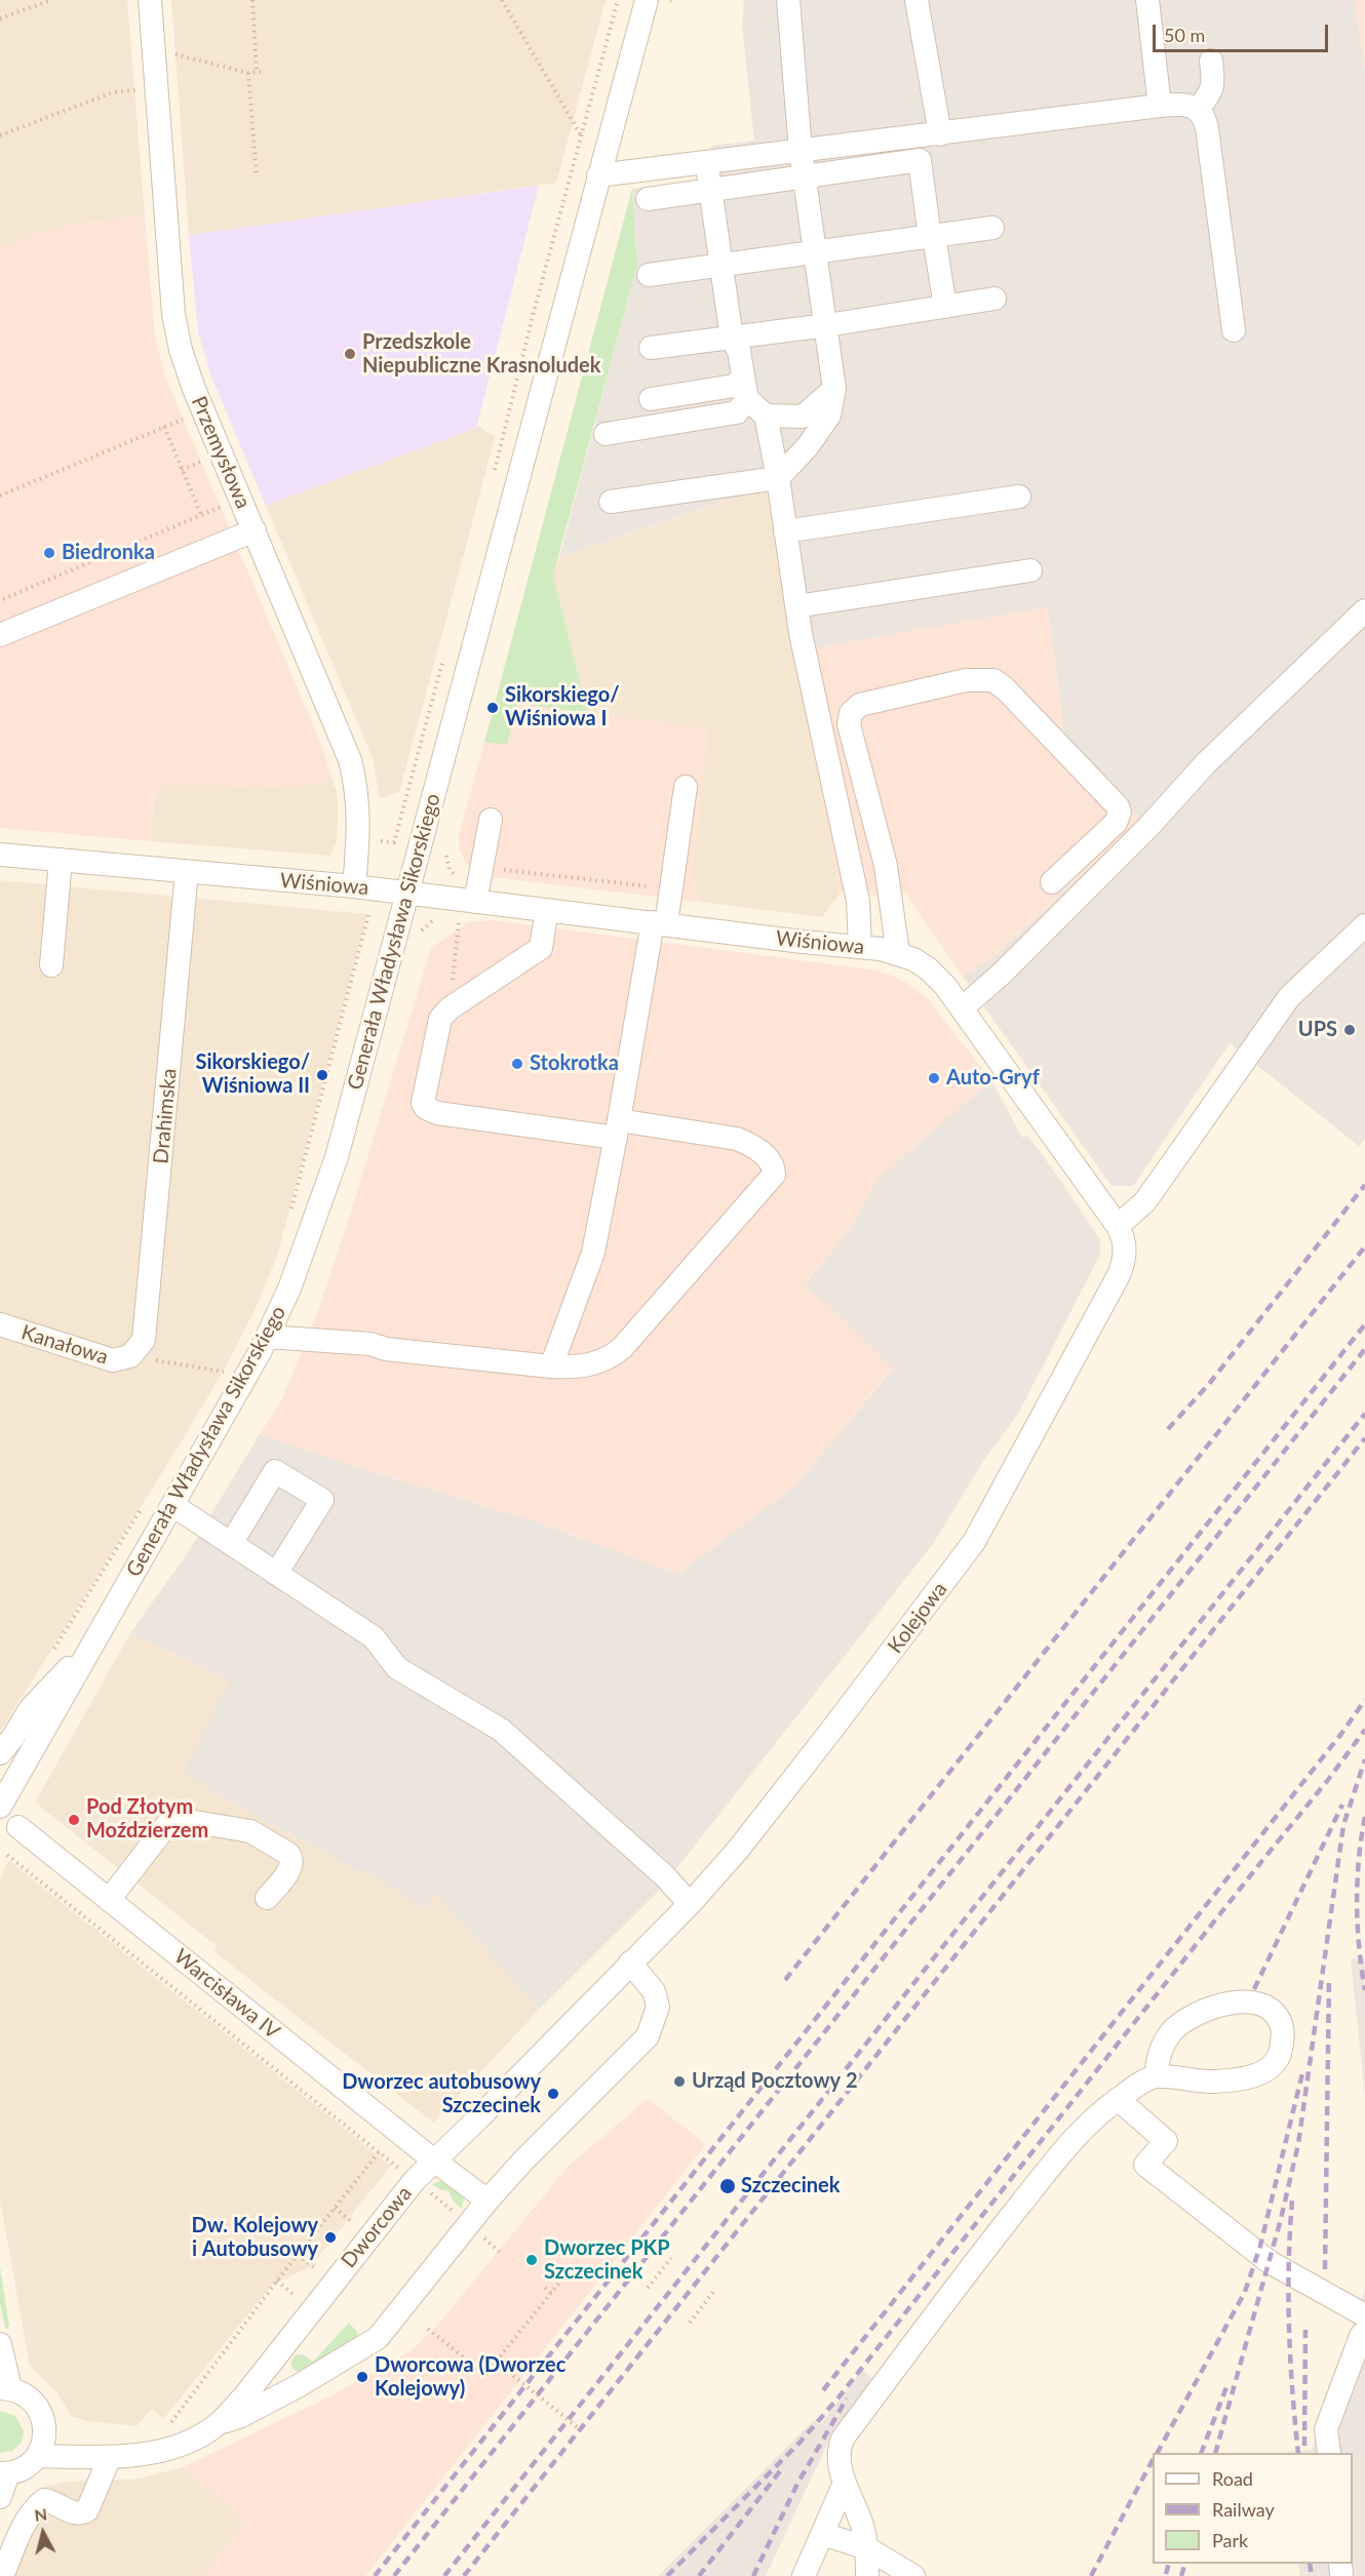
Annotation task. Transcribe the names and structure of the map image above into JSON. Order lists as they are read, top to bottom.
{
  "streets": {
    "street": [
      "Przemysłowa",
      "Wiśniowa",
      "Generała Władysława Sikorskiego",
      "Drahimska",
      "Kanałowa",
      "Kolejowa",
      "Warcisława IV",
      "Dworcowa"
    ]
  },
  "crossings": [
    ["Przemysłowa", "Wiśniowa"],
    ["Wiśniowa", "Generała Władysława Sikorskiego"],
    ["Wiśniowa", "Drahimska"],
    ["Wiśniowa", "Kolejowa"],
    ["Drahimska", "Kanałowa"],
    ["Kolejowa", "Dworcowa"],
    ["Warcisława IV", "Dworcowa"]
  ],
  "places": [
    "Przedszkole Niepubliczne Krasnoludek",
    "Biedronka",
    "Sikorskiego/ Wiśniowa I",
    "UPS",
    "Stokrotka",
    "Sikorskiego/ Wiśniowa II",
    "Auto-Gryf",
    "Pod Złotym Moździerzem",
    "Urząd Pocztowy 2",
    "Dworzec autobusowy Szczecinek",
    "Szczecinek",
    "Dw. Kolejowy i Autobusowy",
    "Dworzec PKP Szczecinek",
    "Dworcowa (Dworzec Kolejowy)"
  ],
  "legend": ["Road", "Railway", "Park"],
  "scale_bar": "50 m",
  "north": "top"
}
